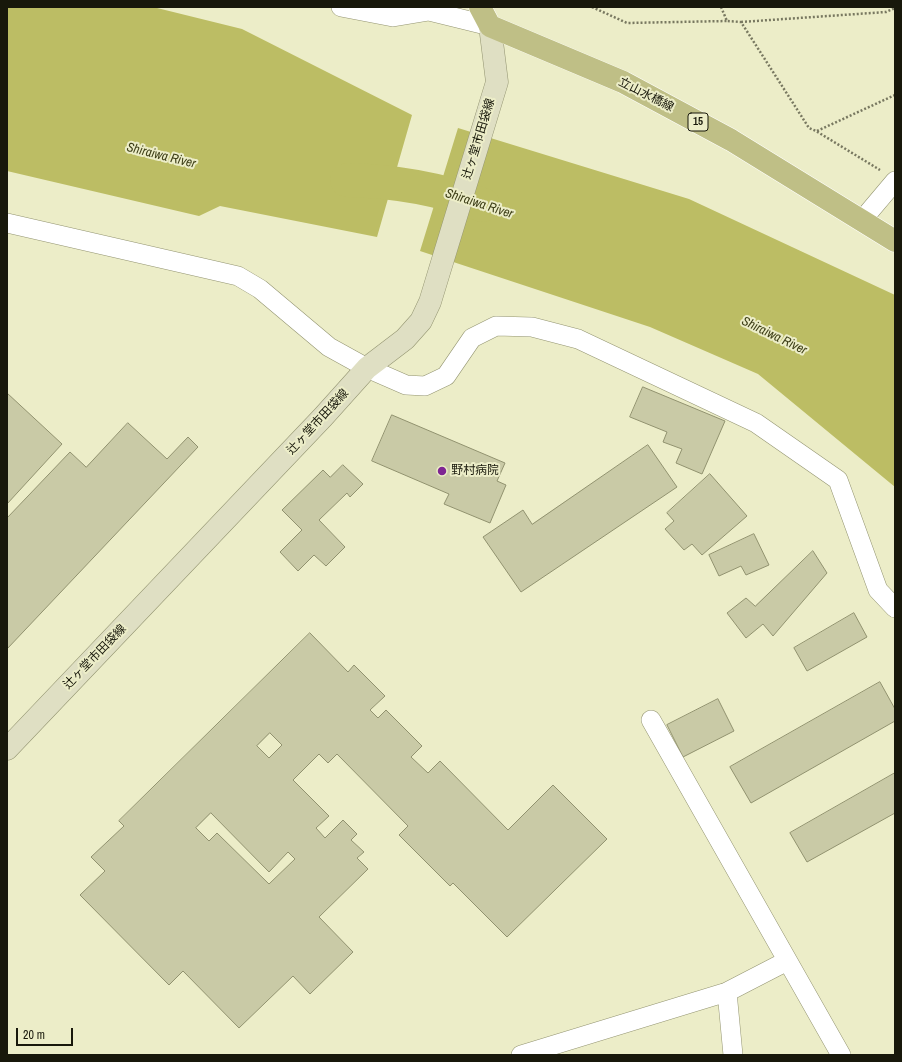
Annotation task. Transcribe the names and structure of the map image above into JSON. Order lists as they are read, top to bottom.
{
  "streets": {
    "main road": ["立山水橋線", "15", "辻ヶ堂市田袋線"]
  },
  "crossings": [
    ["立山水橋線", "辻ヶ堂市田袋線"]
  ],
  "water": ["Shiraiwa River"],
  "places": ["野村病院"],
  "scale_bar": "20 m"
}
